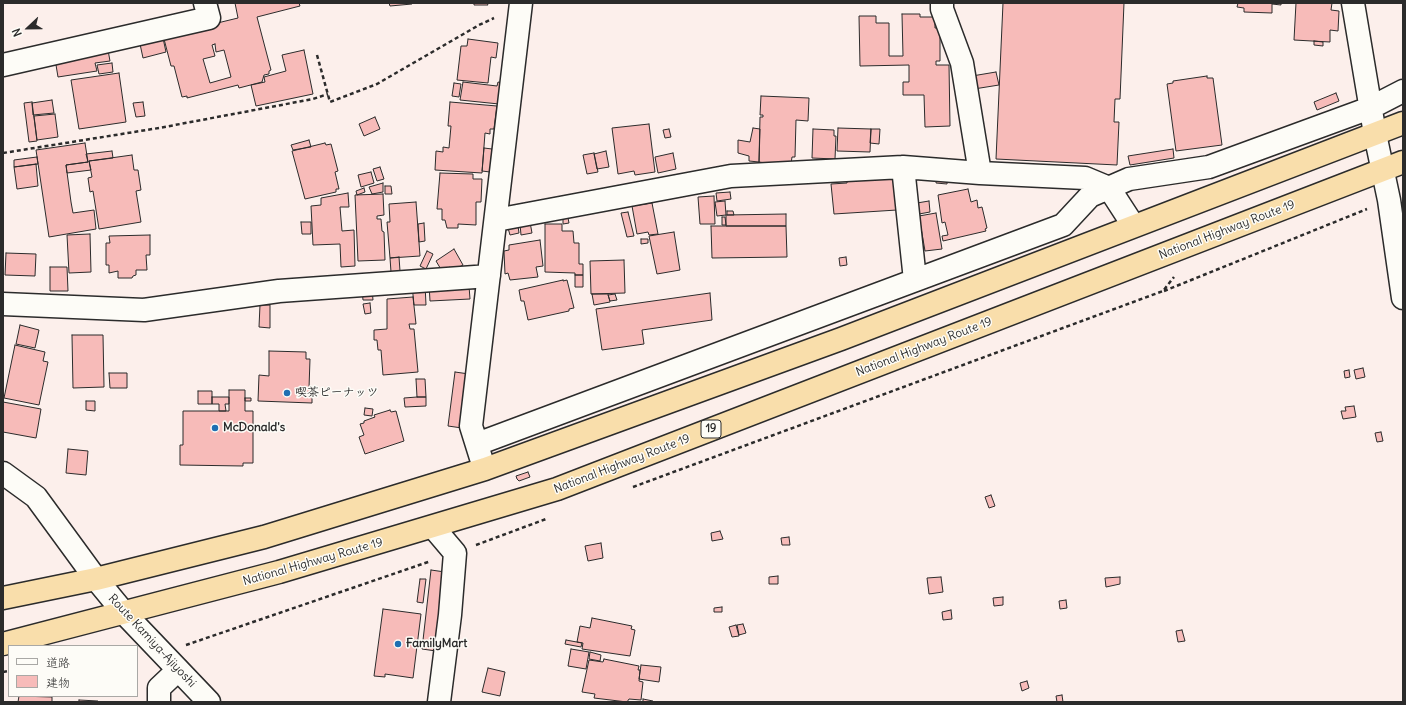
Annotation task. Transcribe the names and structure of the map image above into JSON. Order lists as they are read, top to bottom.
{
  "streets": {
    "highway": ["National Highway Route 19", "19"],
    "street": ["Route Kamiya-Ajiyoshi"]
  },
  "crossings": [
    ["National Highway Route 19", "Route Kamiya-Ajiyoshi"]
  ],
  "places": ["喫茶ピーナッツ", "McDonald's", "FamilyMart"],
  "legend": ["道路", "建物"],
  "north": "left"
}
